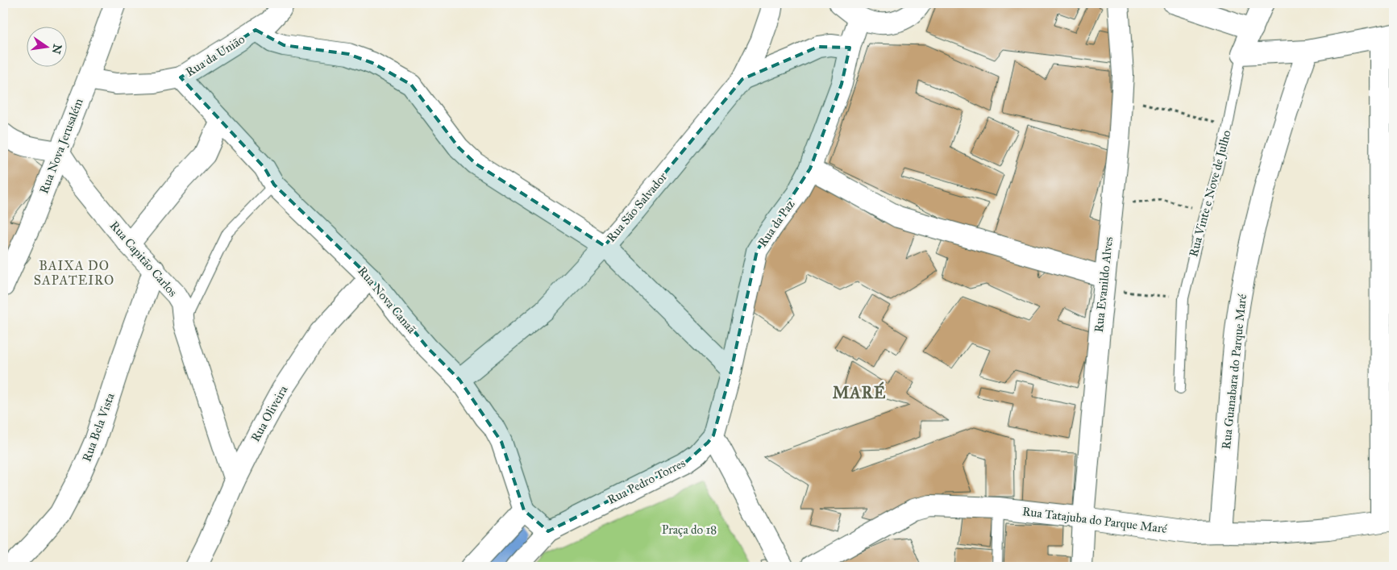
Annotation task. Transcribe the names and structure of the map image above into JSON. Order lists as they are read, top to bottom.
{
  "streets": {
    "street": [
      "Rua da União",
      "Rua Nova Jerusalém",
      "Rua Vinte e Nove de Julho",
      "Rua São Salvador",
      "Rua da Paz",
      "Rua Capitão Carlos",
      "Rua Evanildo Alves",
      "Rua Nova Canaã",
      "Rua Guanabara do Parque Maré",
      "Rua Oliveira",
      "Rua Bela Vista",
      "Rua Pedro Torres",
      "Rua Tatajuba do Parque Maré"
    ]
  },
  "crossings": [
    ["Rua da União", "Rua Nova Jerusalém"],
    ["Rua da União", "Rua Nova Canaã"],
    ["Rua Nova Jerusalém", "Rua Capitão Carlos"],
    ["Rua São Salvador", "Rua Nova Canaã"],
    ["Rua da Paz", "Rua Pedro Torres"],
    ["Rua Capitão Carlos", "Rua Oliveira"],
    ["Rua Capitão Carlos", "Rua Bela Vista"],
    ["Rua Evanildo Alves", "Rua Tatajuba do Parque Maré"],
    ["Rua Nova Canaã", "Rua Oliveira"],
    ["Rua Guanabara do Parque Maré", "Rua Tatajuba do Parque Maré"]
  ],
  "districts": ["BAIXA DO SAPATEIRO", "MARÉ"],
  "parks": ["Praça do 18"],
  "north": "right"
}
